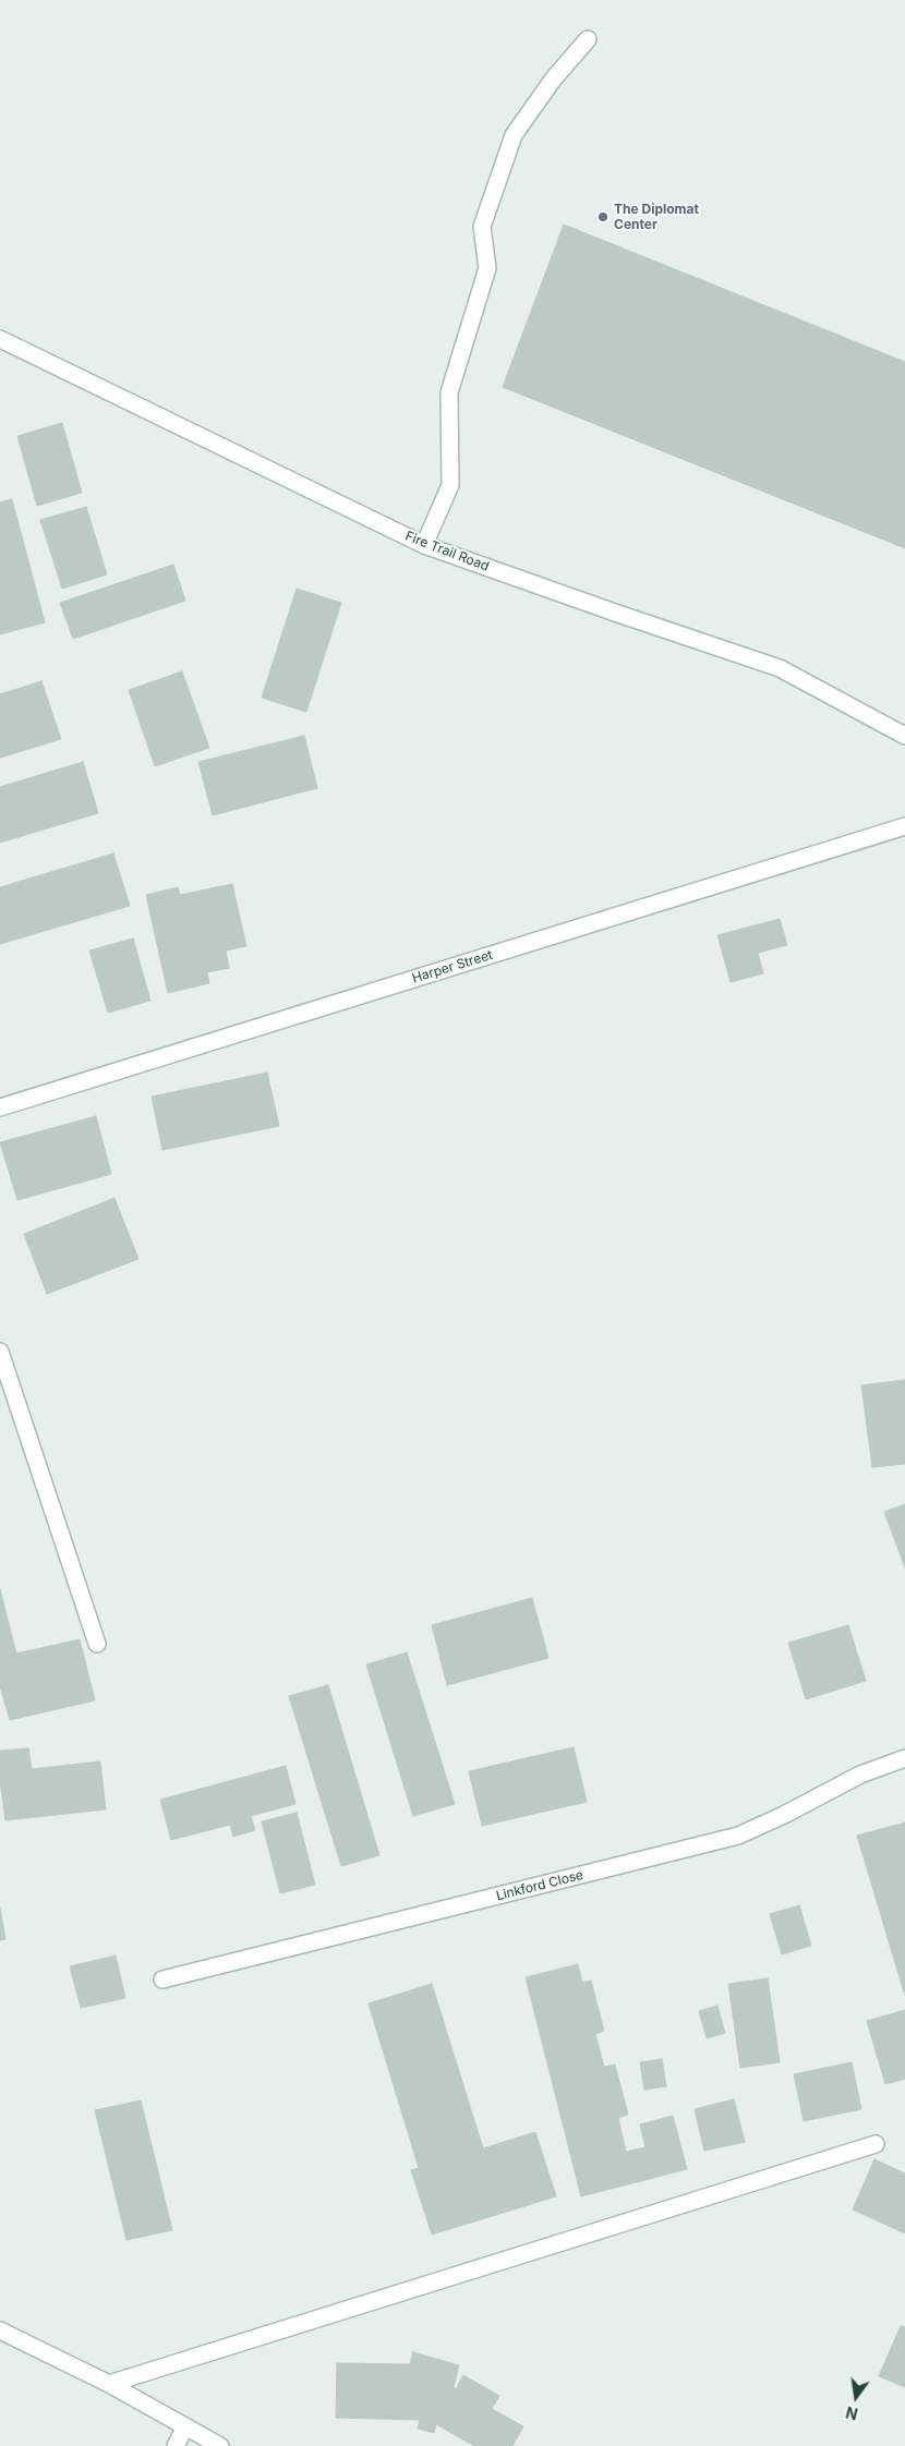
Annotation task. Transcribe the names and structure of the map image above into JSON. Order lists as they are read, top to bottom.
{
  "streets": {
    "street": ["Fire Trail Road", "Harper Street", "Linkford Close"]
  },
  "places": ["The Diplomat Center"],
  "north": "bottom"
}
